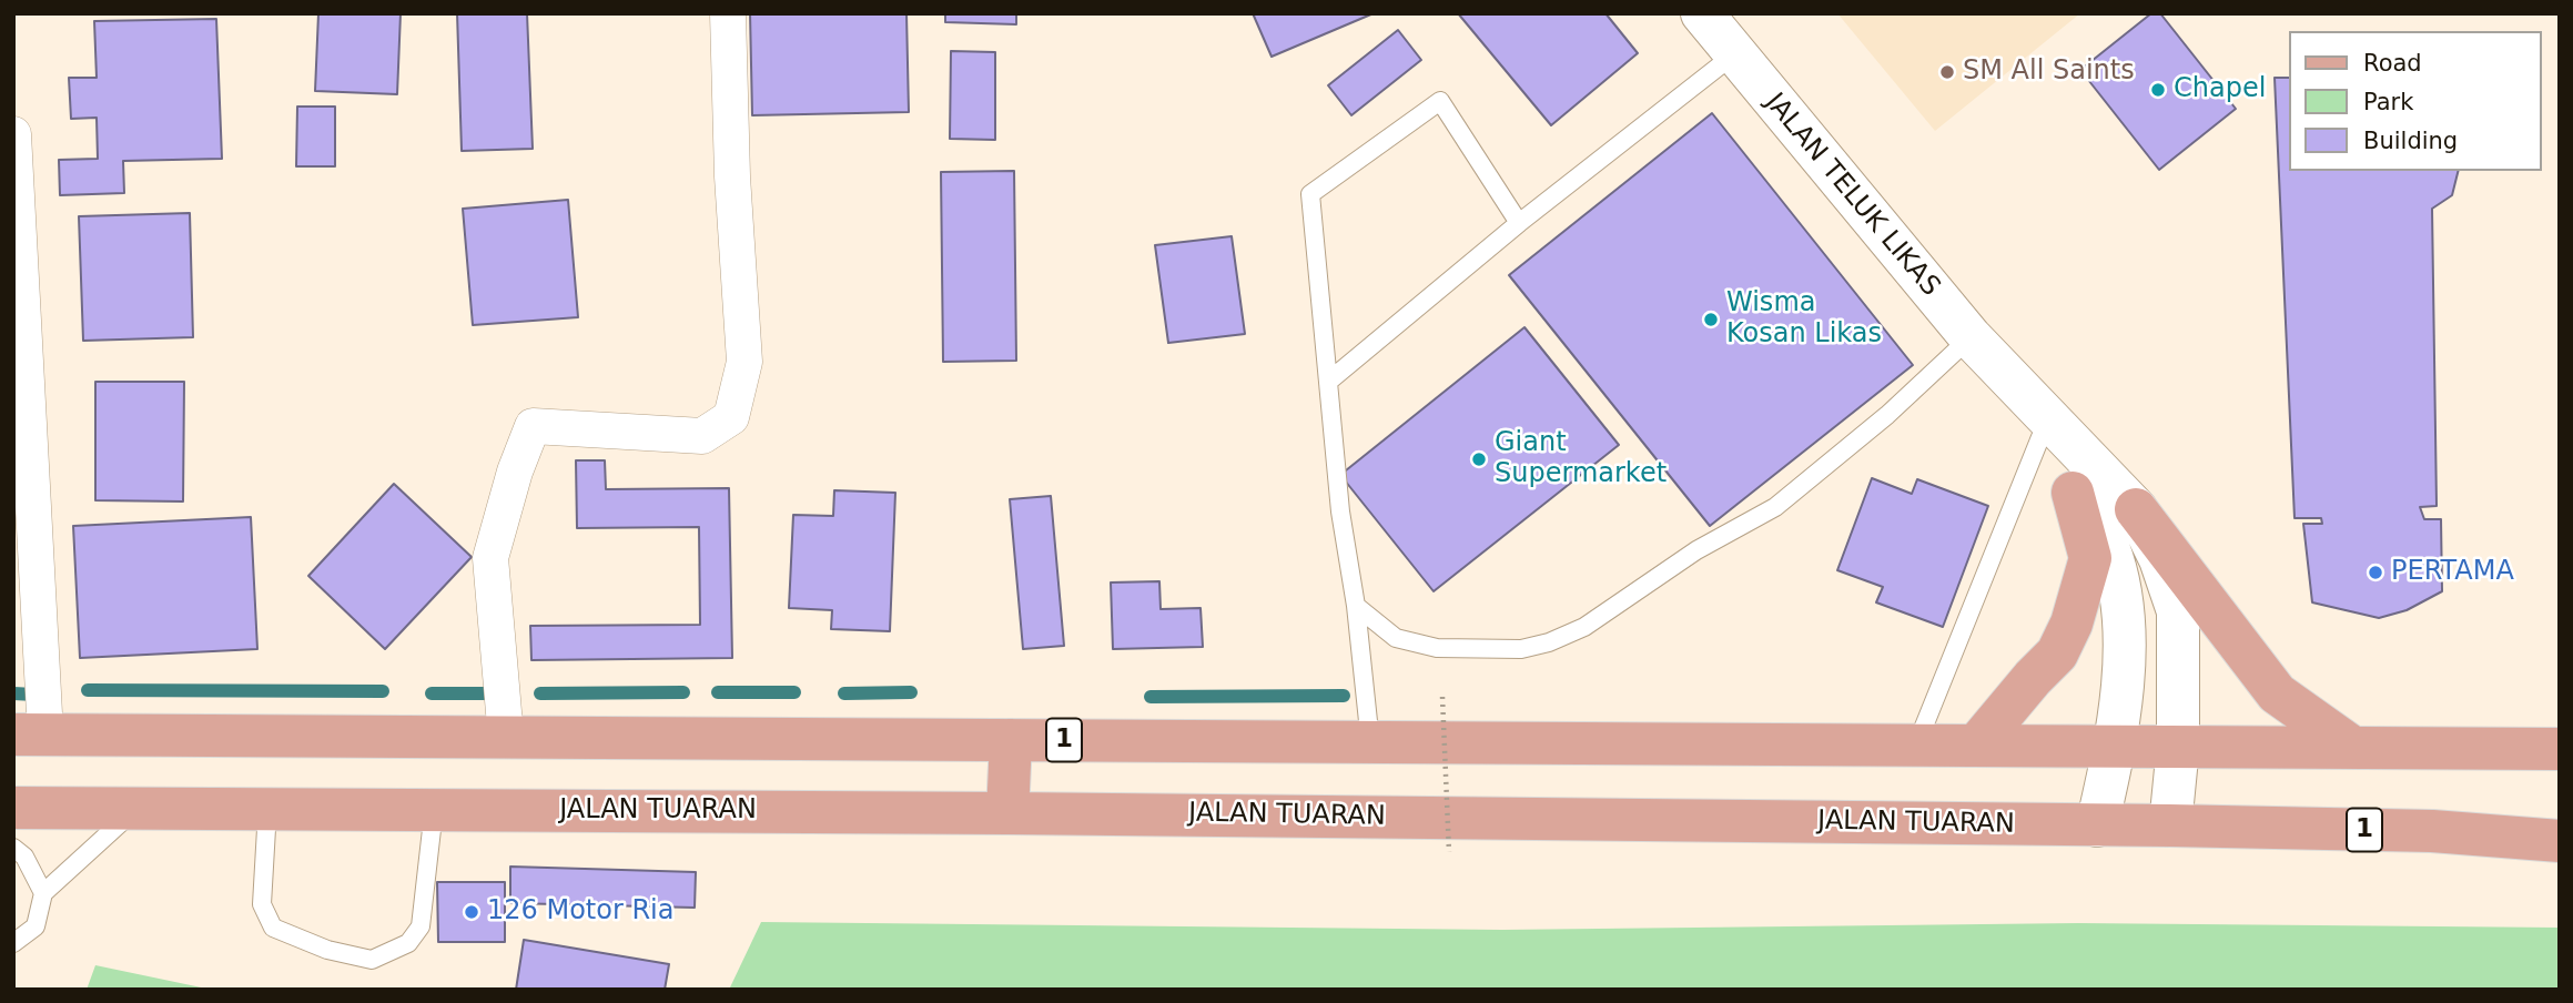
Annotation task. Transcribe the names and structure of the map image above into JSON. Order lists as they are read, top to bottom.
{
  "streets": {
    "main road": ["1", "JALAN TUARAN"],
    "street": ["JALAN TELUK LIKAS"]
  },
  "crossings": [
    ["JALAN TELUK LIKAS", "1"],
    ["JALAN TELUK LIKAS", "JALAN TUARAN"]
  ],
  "places": [
    "SM All Saints",
    "Chapel",
    "Wisma Kosan Likas",
    "Giant Supermarket",
    "PERTAMA",
    "126 Motor Ria"
  ],
  "legend": ["Road", "Park", "Building"]
}
